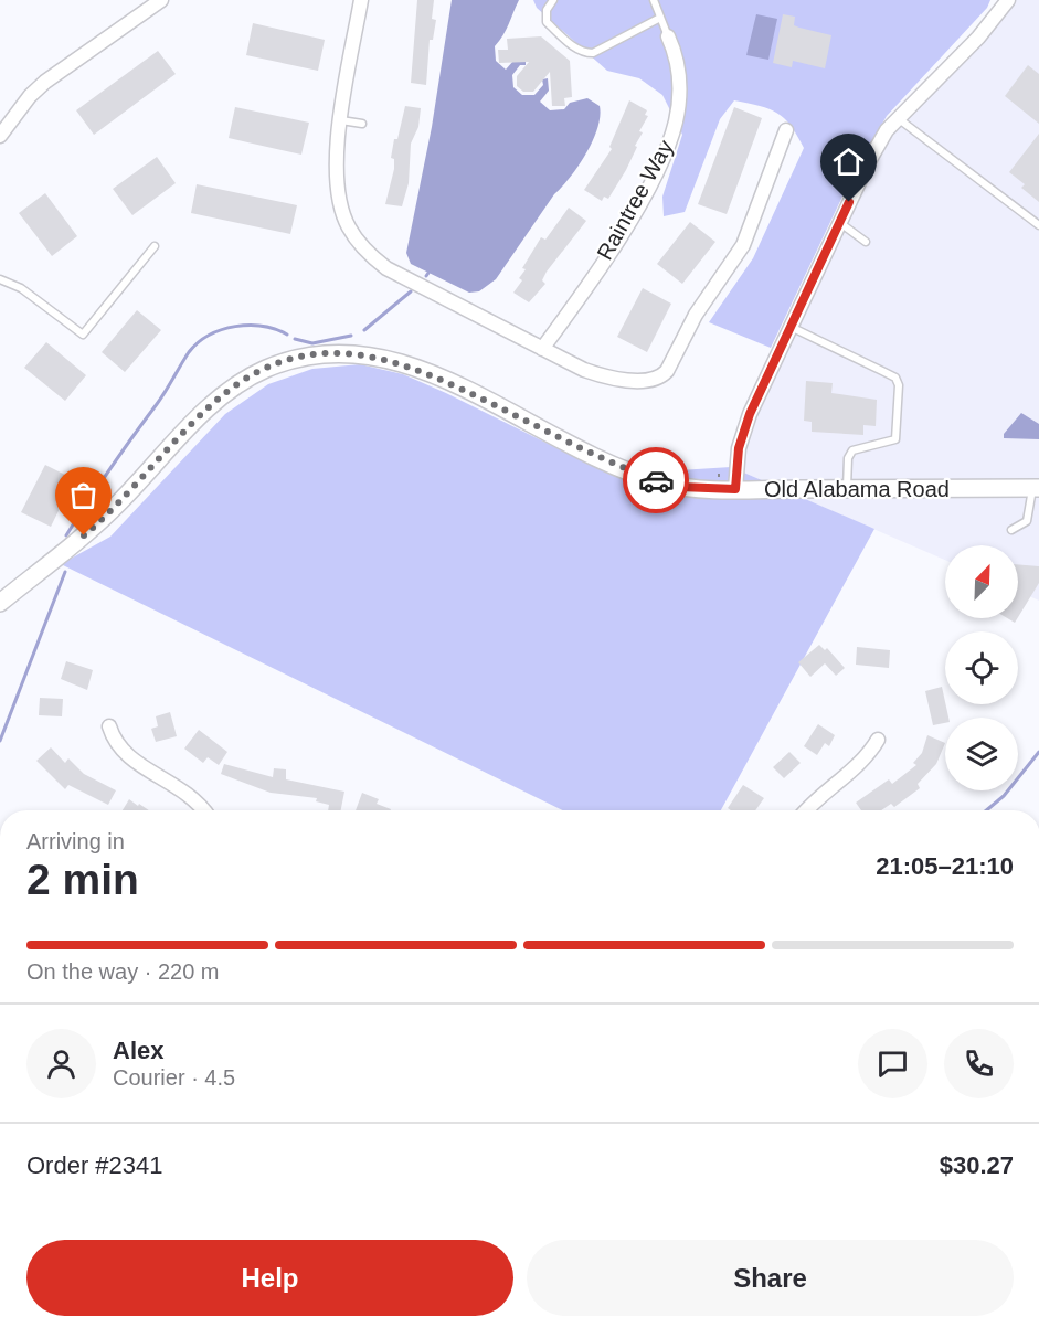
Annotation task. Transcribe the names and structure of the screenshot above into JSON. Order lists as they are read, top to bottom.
{
  "streets": {
    "street": ["Raintree Way", "Old Alabama Road"]
  },
  "north": "top right",
  "page": {
    "heading": ["2 min", "Arriving in", "21:05–21:10"],
    "panel": [
      "Alex",
      "Courier · 4.5",
      "Order #2341",
      "$30.27"
    ],
    "bar": "On the way · 220 m",
    "buttons": ["Help", "Share"]
  }
}
